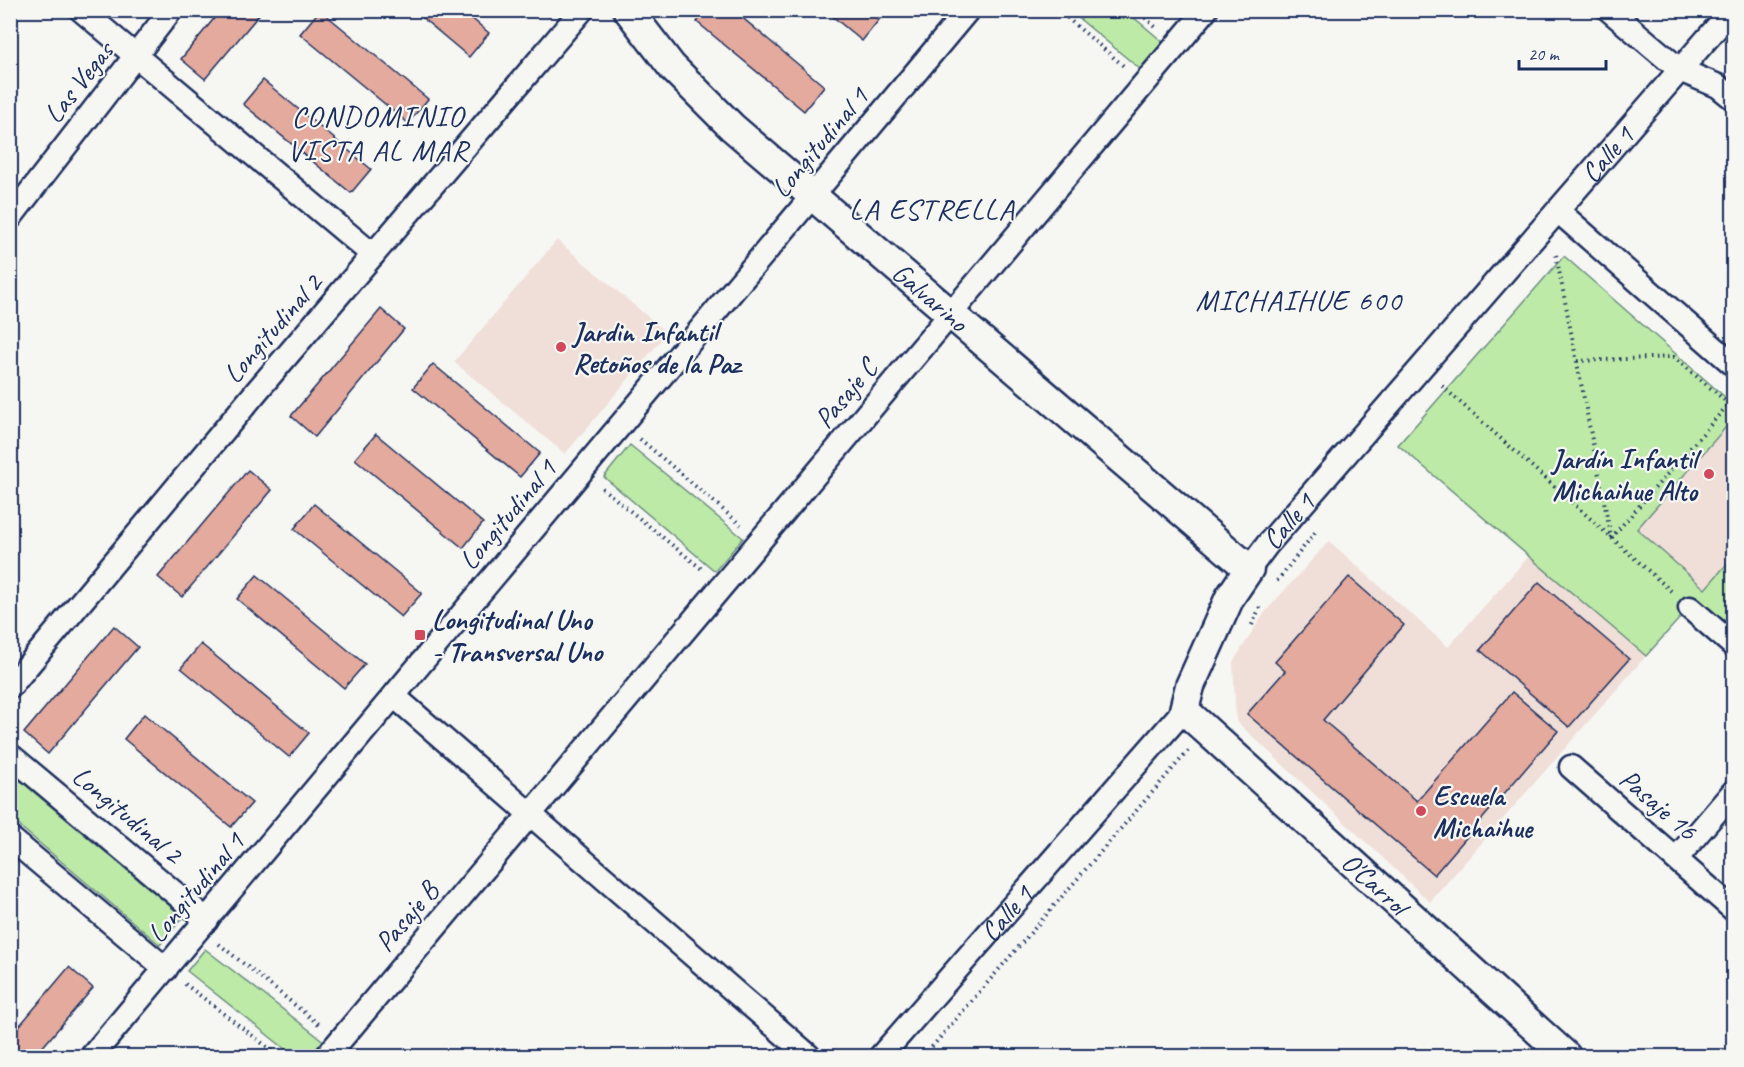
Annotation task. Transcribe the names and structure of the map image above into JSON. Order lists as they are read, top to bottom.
{
  "streets": {
    "street": [
      "Las Vegas",
      "Longitudinal 1",
      "Calle 1",
      "Galvarino",
      "Longitudinal 2",
      "Pasaje C",
      "Pasaje 16",
      "O'Carrol",
      "Pasaje B"
    ]
  },
  "crossings": [
    ["Longitudinal 1", "Galvarino"],
    ["Longitudinal 1", "Longitudinal 2"],
    ["Calle 1", "Galvarino"],
    ["Calle 1", "O'Carrol"],
    ["Galvarino", "Pasaje C"],
    ["Pasaje C", "Pasaje B"]
  ],
  "districts": ["CONDOMINIO VISTA AL MAR", "LA ESTRELLA", "MICHAIHUE 600"],
  "places": {
    "other": ["Jardin Infantil Retoños de la Paz", "Jardín Infantil Michaihue Alto", "Escuela Michaihue"],
    "transit": ["Longitudinal Uno - Transversal Uno"]
  },
  "scale_bar": "20 m"
}
